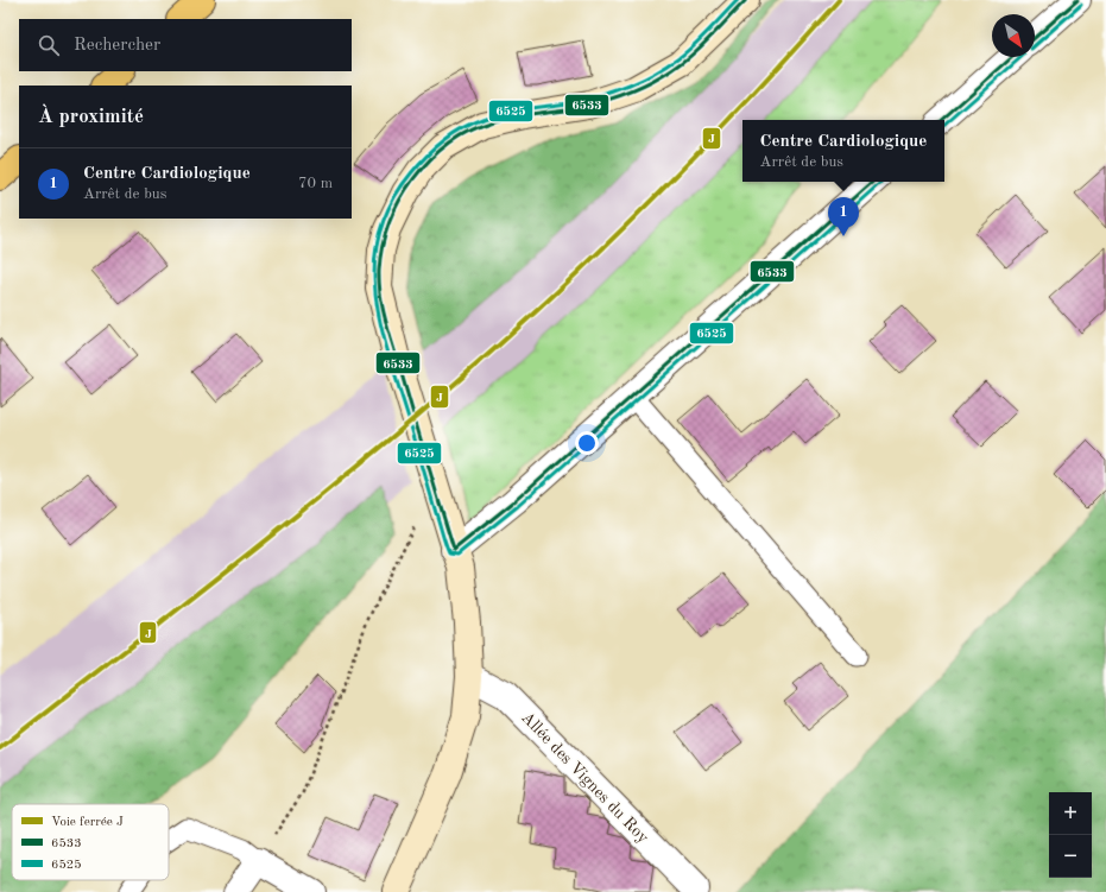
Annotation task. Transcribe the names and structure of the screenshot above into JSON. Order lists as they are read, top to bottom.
{
  "streets": {
    "street": ["Allée des Vignes du Roy"]
  },
  "lines": ["rail line J", "transit line 6533", "transit line 6525"],
  "legend": ["Voie ferrée J", "6533", "6525"],
  "north": "bottom right",
  "page": {
    "search": "Rechercher",
    "heading": "À proximité",
    "popup": ["Centre Cardiologique", "Arrêt de bus"],
    "list": [
      {
        "mark": "1",
        "name": "Centre Cardiologique",
        "note": "Arrêt de bus",
        "value": "70 m"
      }
    ],
    "pins": "1",
    "map_buttons": ["+", "−"]
  }
}
